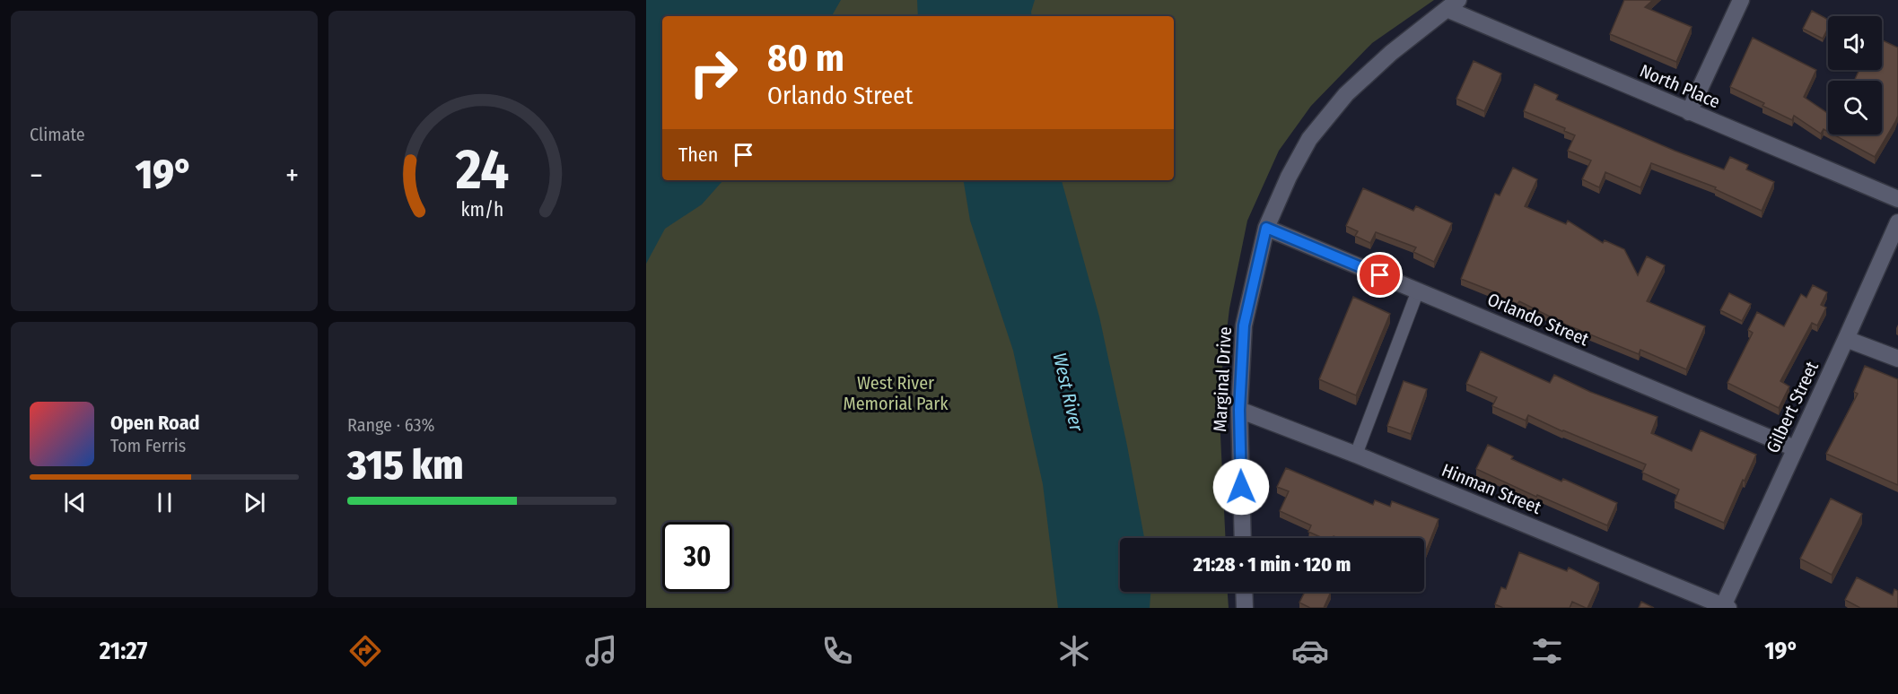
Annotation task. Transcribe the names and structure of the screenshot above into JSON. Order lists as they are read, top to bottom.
{
  "streets": {
    "street": [
      "North Place",
      "Orlando Street",
      "Marginal Drive",
      "Gilbert Street",
      "Hinman Street"
    ]
  },
  "crossings": [
    ["North Place", "Marginal Drive"],
    ["Orlando Street", "Marginal Drive"],
    ["Orlando Street", "Gilbert Street"],
    ["Marginal Drive", "Hinman Street"],
    ["Gilbert Street", "Hinman Street"]
  ],
  "water": ["West River"],
  "parks": ["West River Memorial Park"],
  "page": {
    "tile": [
      "Climate",
      ["Range · 63%", "315 km"]
    ],
    "turn": ["80 m", "Orlando Street"],
    "then": "Then",
    "heat": ["−", "19°", "+"],
    "song": ["Open Road", "Tom Ferris"],
    "limit": "30",
    "trip": "21:28 · 1 min · 120 m",
    "tabs": ["21:27", "19°"],
    "gauge": ["24", "km/h"]
  }
}
